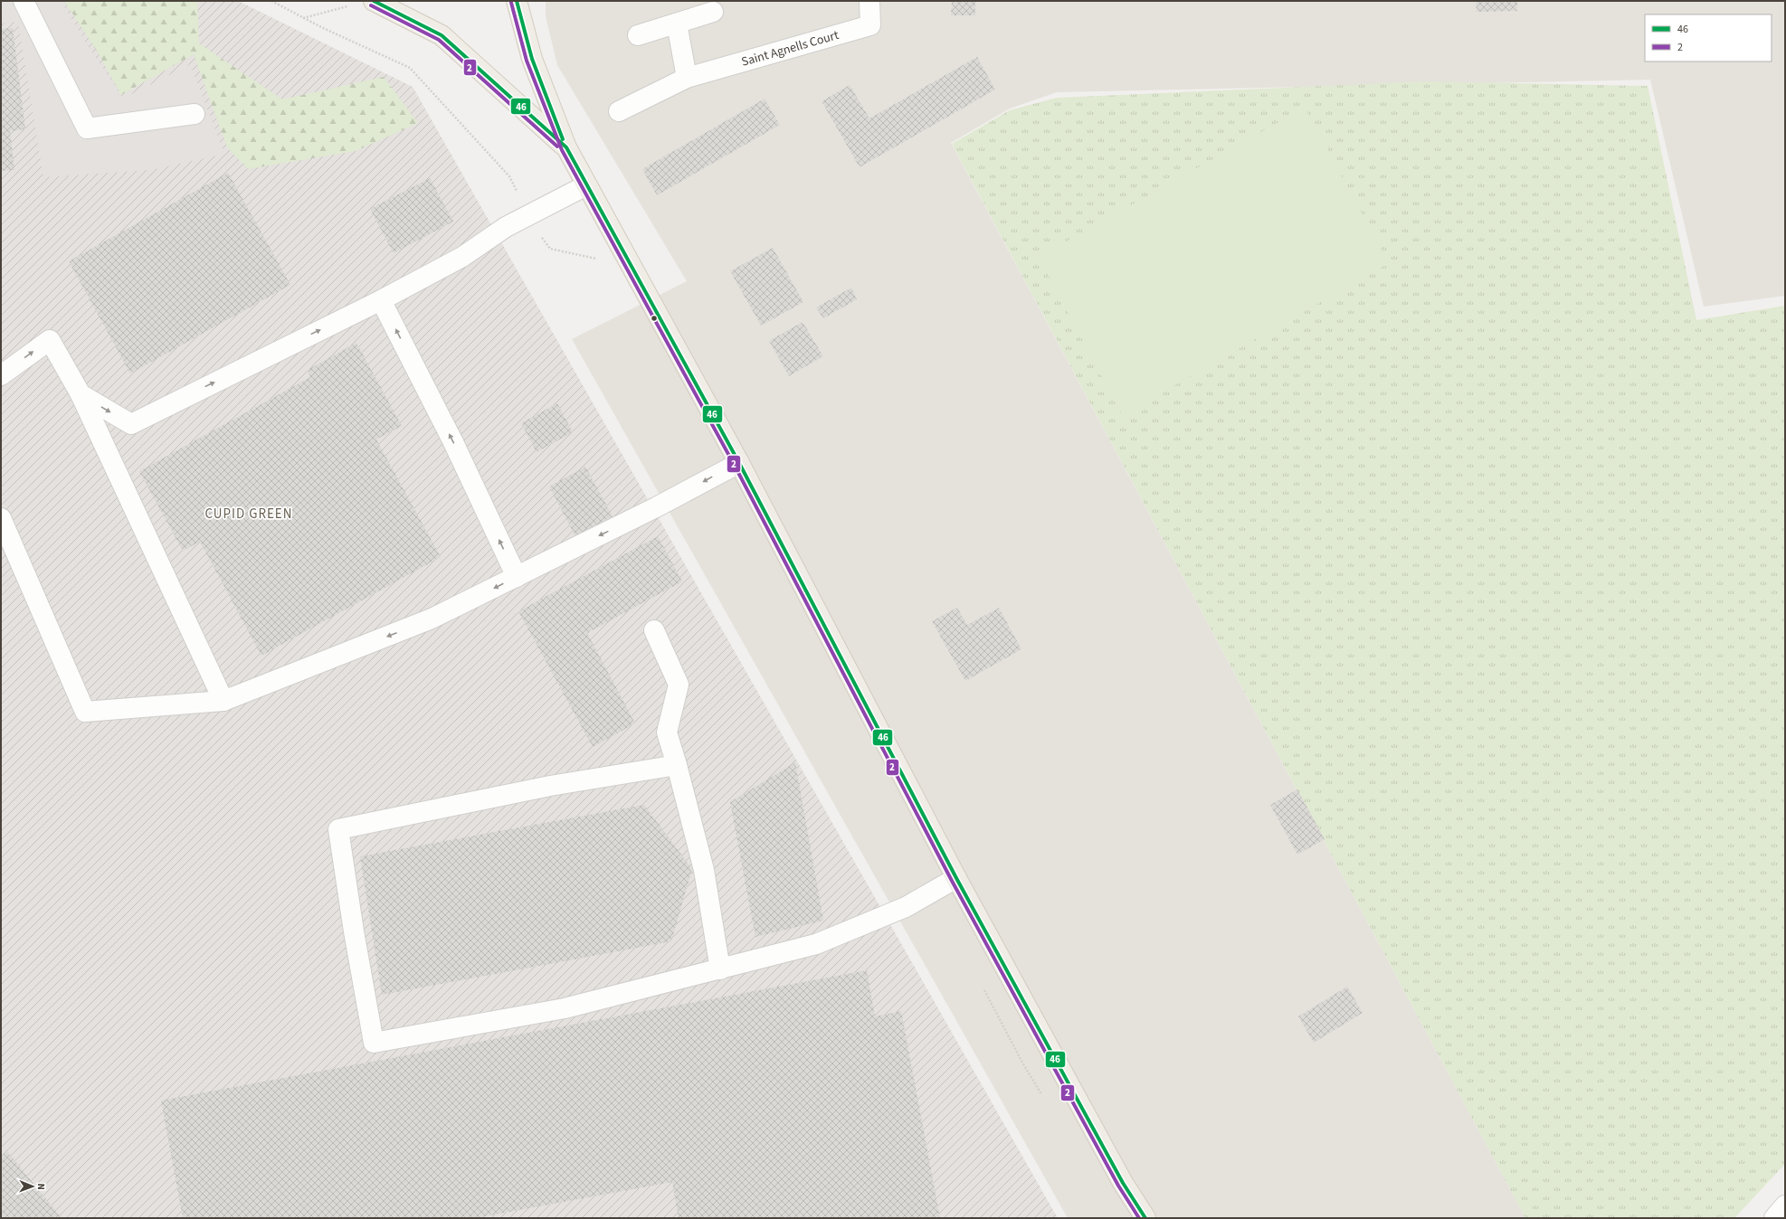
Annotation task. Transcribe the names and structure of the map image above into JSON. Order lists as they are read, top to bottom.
{
  "streets": {
    "street": ["Saint Agnells Court"]
  },
  "districts": ["CUPID GREEN"],
  "lines": ["transit line 46", "transit line 2"],
  "legend": ["46", "2"],
  "north": "right"
}
